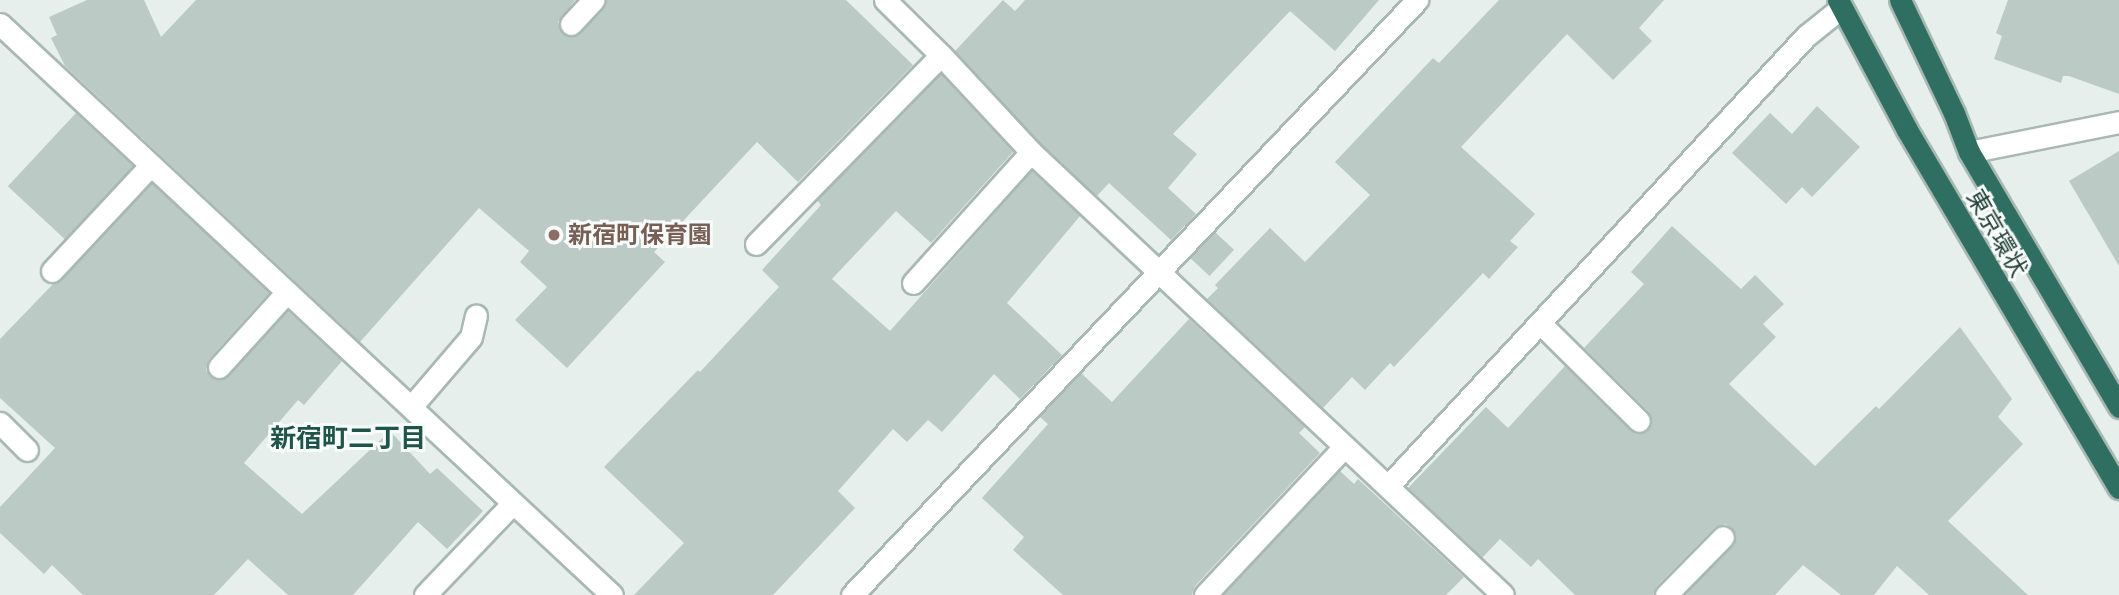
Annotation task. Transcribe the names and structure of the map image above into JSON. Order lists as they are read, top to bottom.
{
  "streets": {
    "highway": ["東京環状"]
  },
  "districts": ["新宿町二丁目"],
  "places": ["新宿町保育園"]
}
